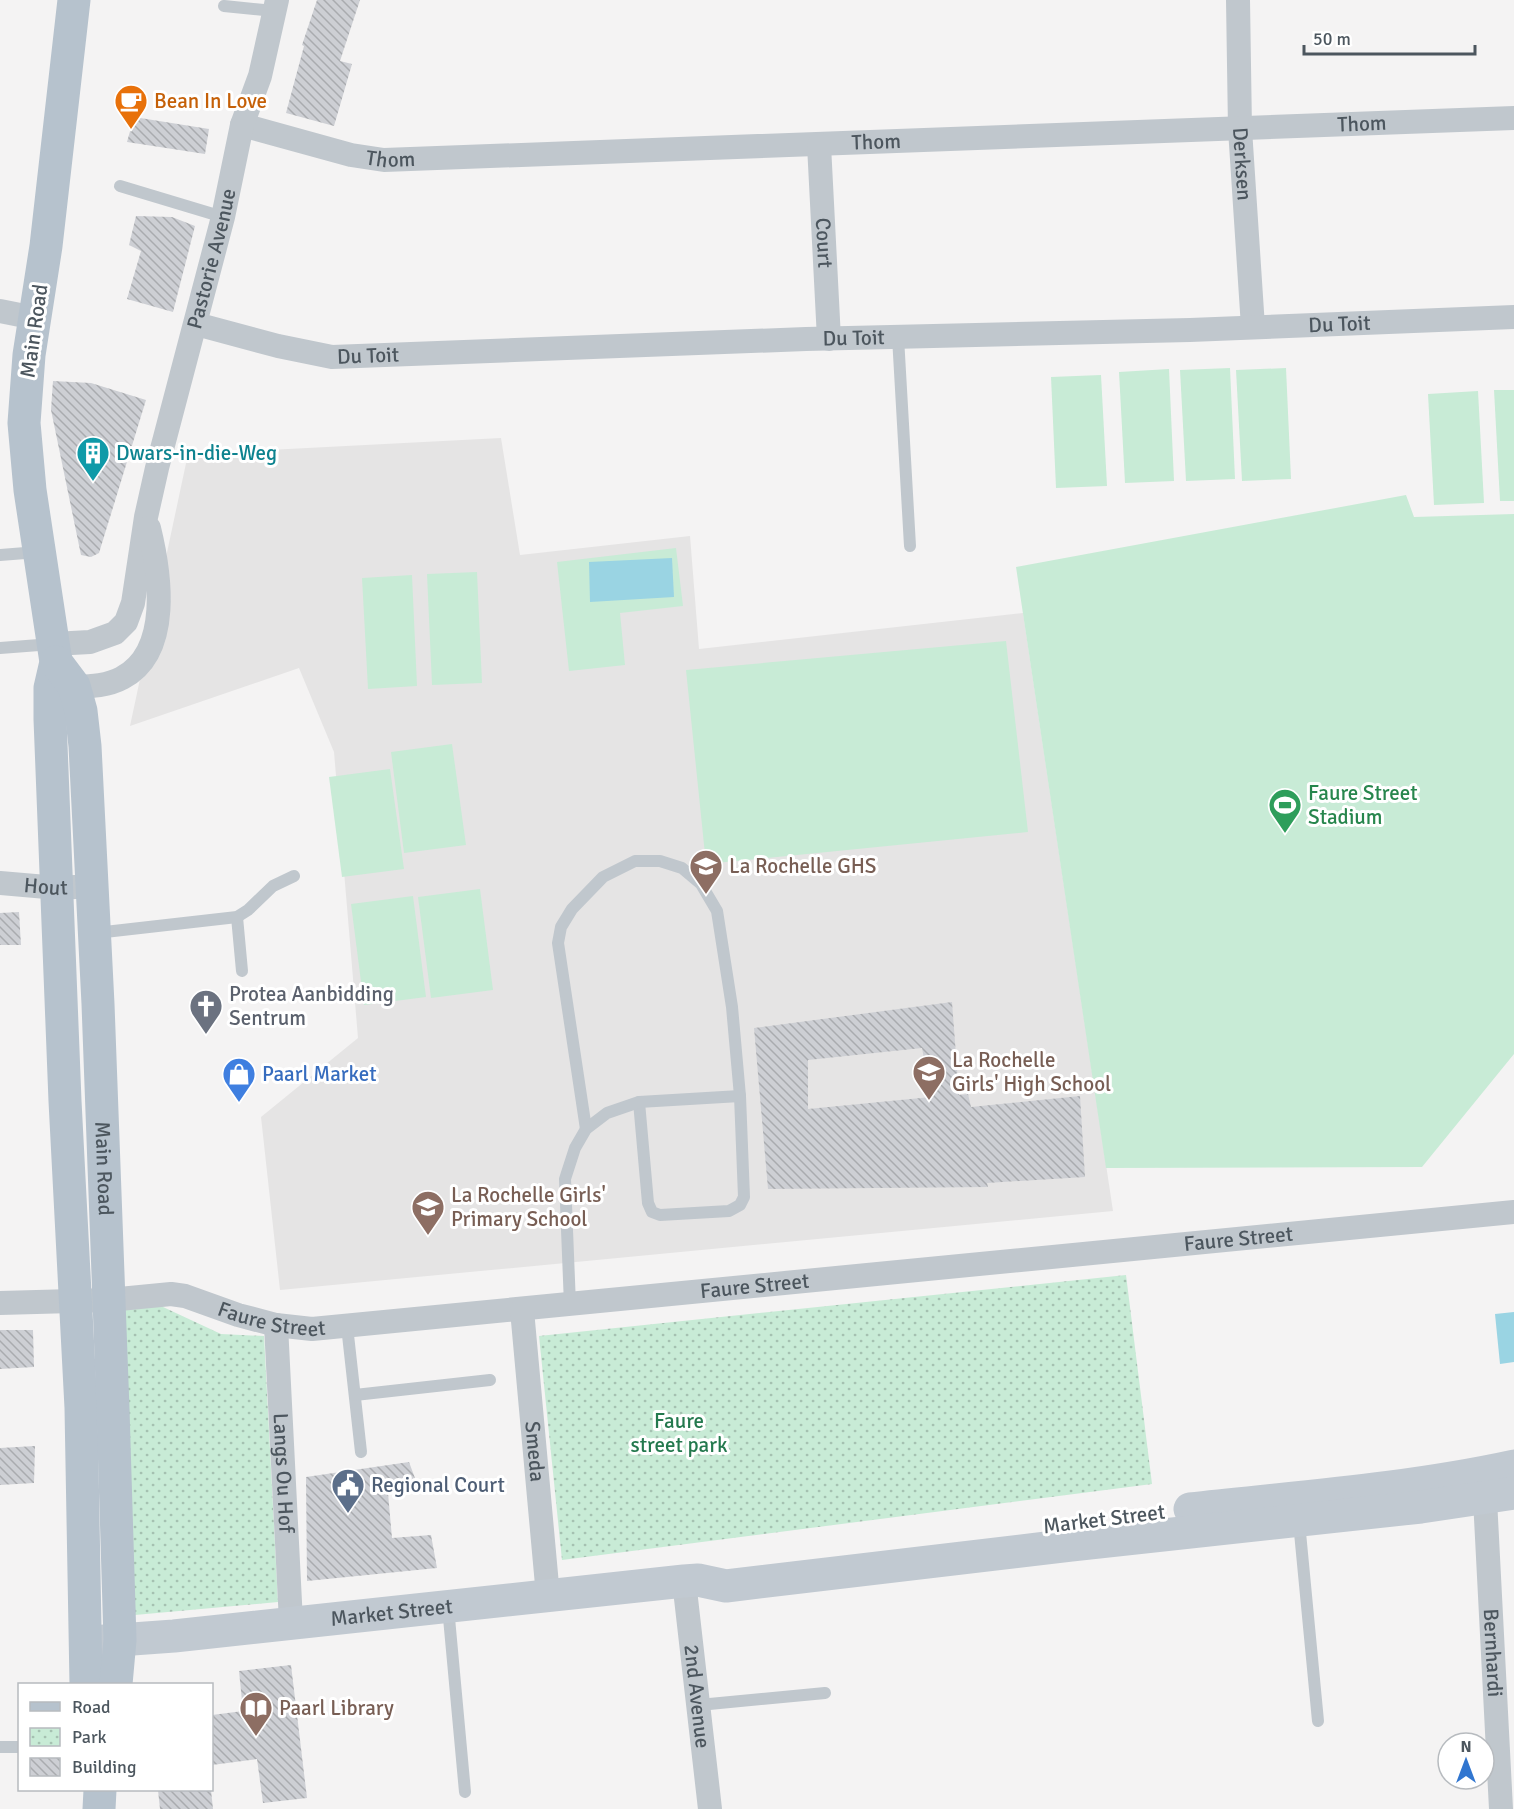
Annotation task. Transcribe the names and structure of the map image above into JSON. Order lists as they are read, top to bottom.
{
  "streets": {
    "main road": ["Main Road", "Market Street"],
    "street": [
      "Thom",
      "Derksen",
      "Court",
      "Pastorie Avenue",
      "Du Toit",
      "Hout",
      "Faure Street",
      "Smeda",
      "Langs Ou Hof",
      "Bernhardi",
      "2nd Avenue"
    ]
  },
  "crossings": [
    ["Thom", "Derksen"],
    ["Thom", "Court"],
    ["Thom", "Pastorie Avenue"],
    ["Derksen", "Du Toit"],
    ["Court", "Du Toit"],
    ["Pastorie Avenue", "Du Toit"],
    ["Pastorie Avenue", "Main Road"],
    ["Main Road", "Hout"],
    ["Main Road", "Faure Street"],
    ["Main Road", "Market Street"],
    ["Faure Street", "Smeda"],
    ["Faure Street", "Langs Ou Hof"],
    ["Smeda", "Market Street"],
    ["Langs Ou Hof", "Market Street"],
    ["Market Street", "Bernhardi"],
    ["Market Street", "2nd Avenue"]
  ],
  "parks": ["Faure street park"],
  "places": {
    "cafe": ["Bean In Love"],
    "building": ["Dwars-in-die-Weg"],
    "sports": ["Faure Street Stadium"],
    "school or university": ["La Rochelle GHS", "La Rochelle Girls' High School", "La Rochelle Girls' Primary School"],
    "church": ["Protea Aanbidding Sentrum"],
    "shop": ["Paarl Market"],
    "public building": ["Regional Court"],
    "library": ["Paarl Library"]
  },
  "legend": ["Road", "Park", "Building"],
  "scale_bar": "50 m",
  "north": "top"
}
